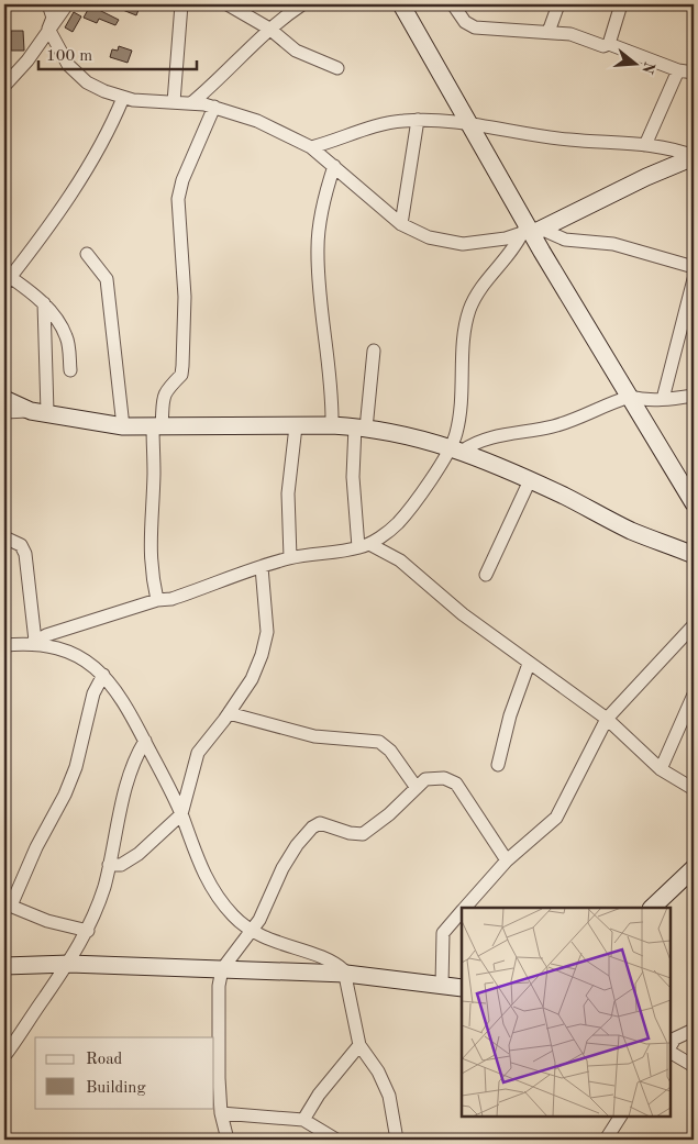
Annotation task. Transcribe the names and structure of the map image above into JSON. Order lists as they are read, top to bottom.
{
  "legend": ["Road", "Building"],
  "scale_bar": "100 m",
  "north": "right"
}
